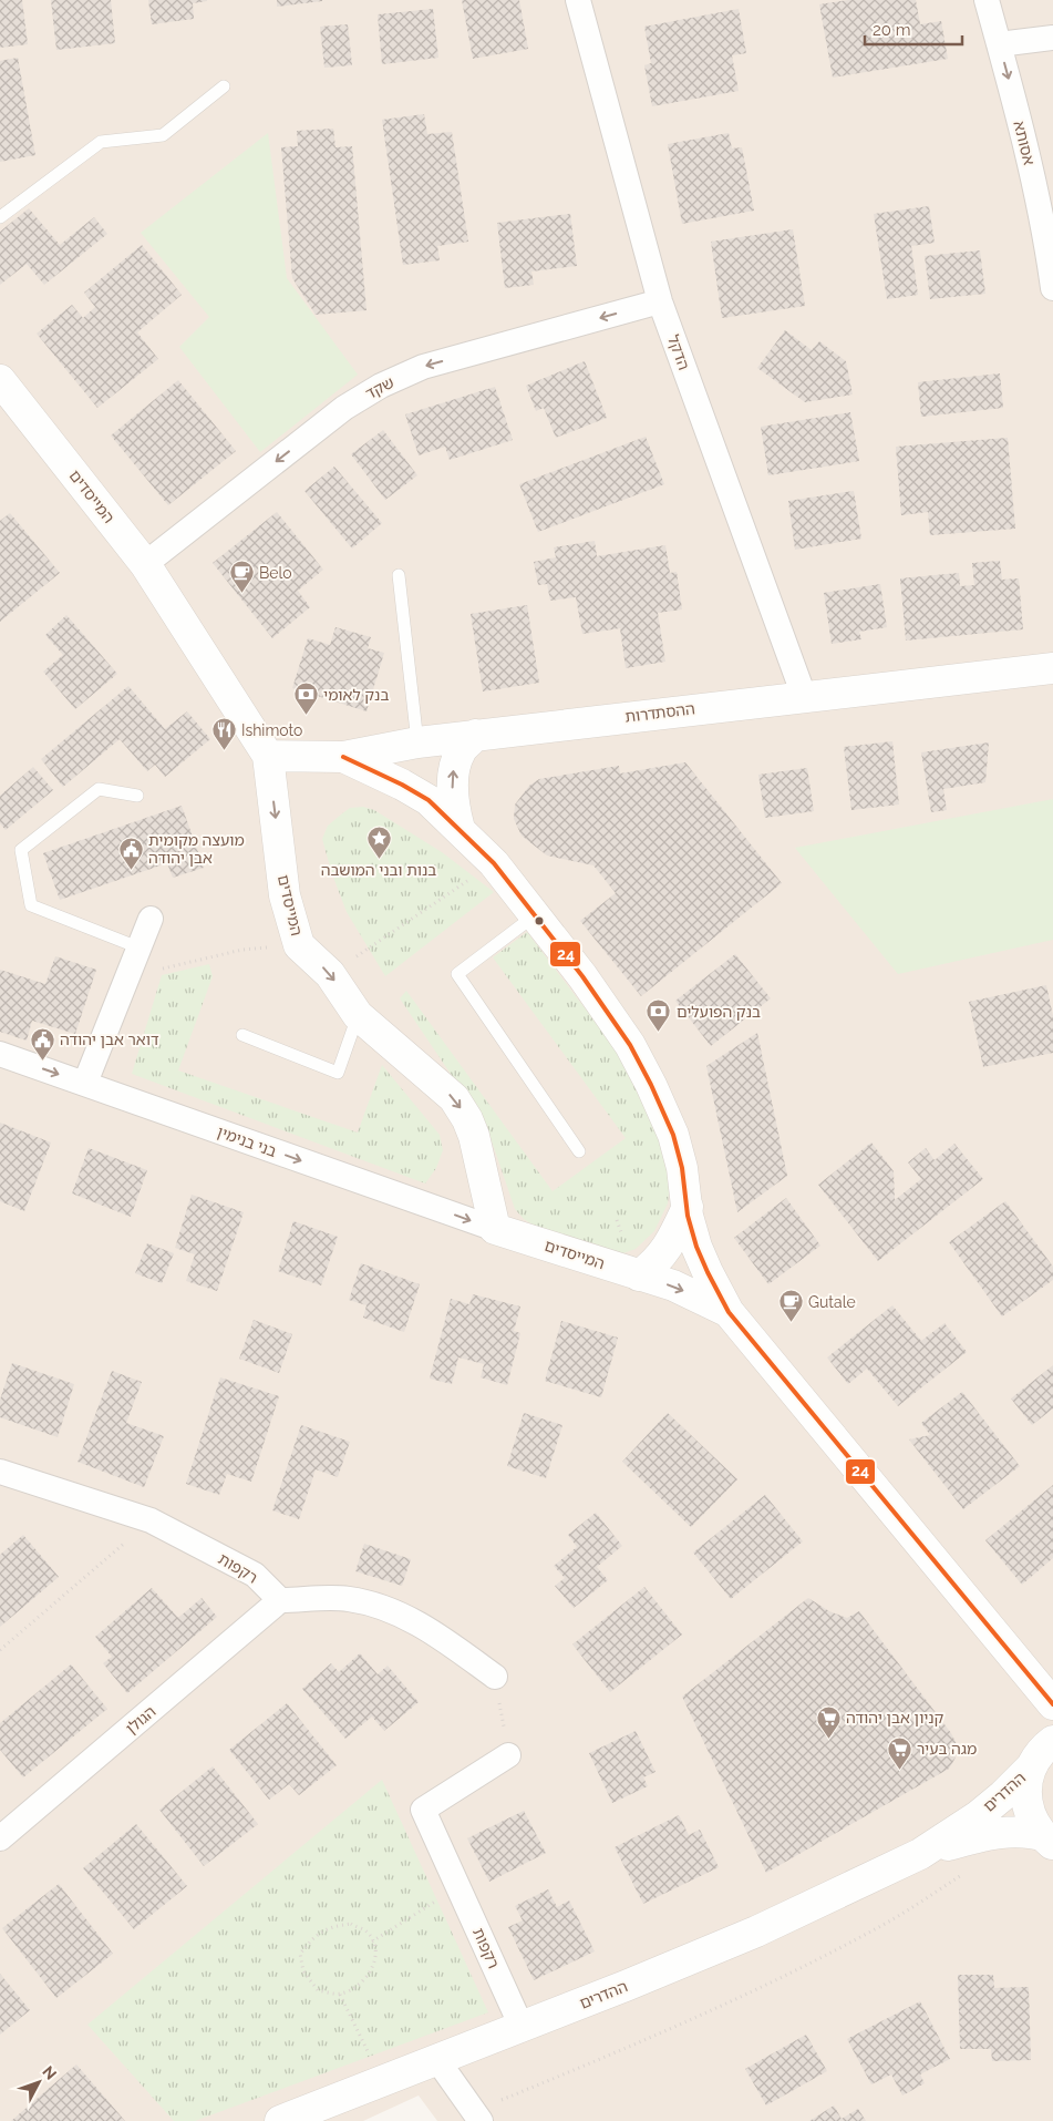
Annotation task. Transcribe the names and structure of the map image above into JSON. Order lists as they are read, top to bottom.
{
  "streets": {
    "street": [
      "אסותא",
      "הדקל",
      "שקד",
      "המייסדים",
      "ההסתדרות",
      "בני בנימין",
      "רקפות",
      "הגולן",
      "ההדרים"
    ]
  },
  "crossings": [
    ["הדקל", "שקד"],
    ["הדקל", "ההסתדרות"],
    ["שקד", "המייסדים"],
    ["המייסדים", "ההסתדרות"],
    ["המייסדים", "בני בנימין"],
    ["המייסדים", "ההדרים"],
    ["רקפות", "הגולן"],
    ["רקפות", "ההדרים"]
  ],
  "one_way": ["אסותא", "שקד", "בני בנימין"],
  "places": {
    "cafe": ["Belo", "Gutale"],
    "bank": ["בנק לאומי", "בנק הפועלים"],
    "restaurant": ["Ishimoto"],
    "place": ["בנות ובני המושבה"],
    "public building": ["מועצה מקומית אבן יהודה", "דואר אבן יהודה"],
    "supermarket": ["קניון אבן יהודה", "מגה בעיר"]
  },
  "lines": ["transit line 24"],
  "scale_bar": "20 m",
  "north": "top right"
}
